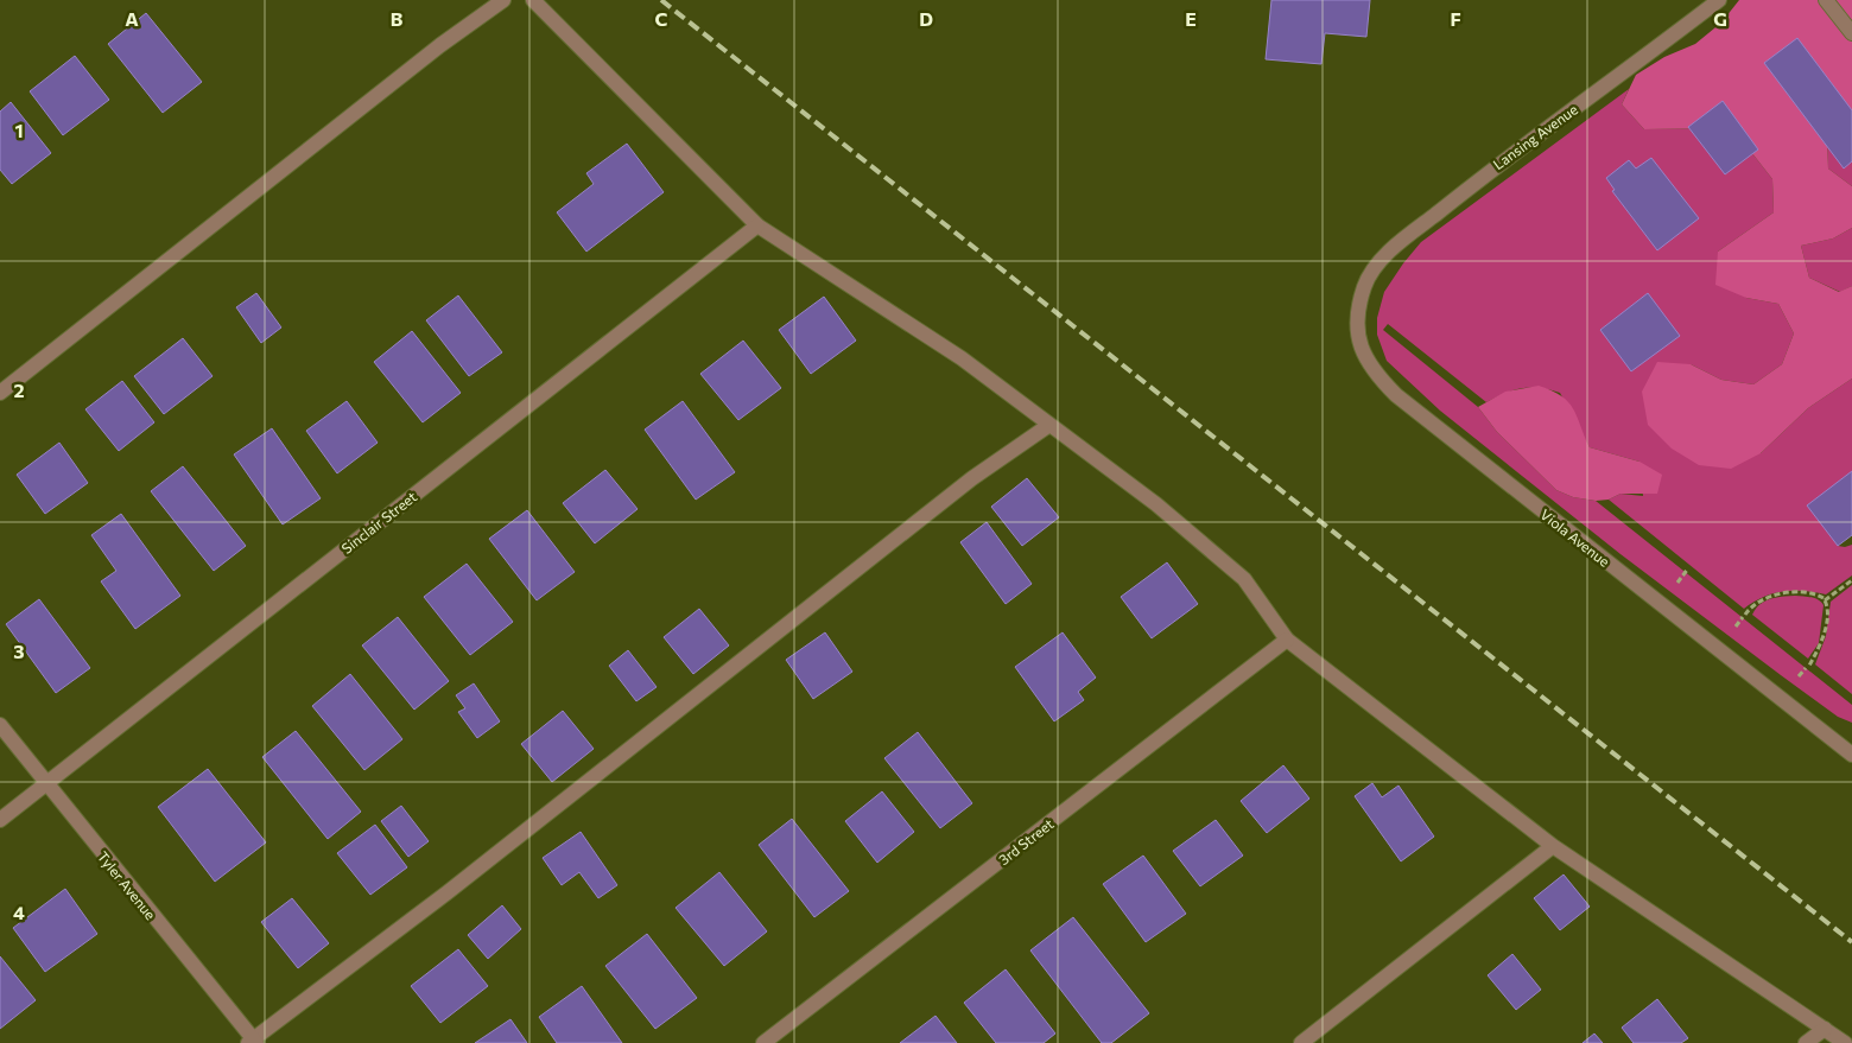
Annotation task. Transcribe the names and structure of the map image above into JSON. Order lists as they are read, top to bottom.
{
  "streets": {
    "street": [
      "Lansing Avenue",
      "Sinclair Street",
      "Viola Avenue",
      "3rd Street",
      "Tyler Avenue"
    ]
  },
  "crossings": [
    ["Lansing Avenue", "Viola Avenue"],
    ["Sinclair Street", "Tyler Avenue"]
  ],
  "grid": {
    "columns": [
      "A",
      "B",
      "C",
      "D",
      "E",
      "F",
      "G"
    ],
    "rows": [
      "1",
      "2",
      "3",
      "4"
    ]
  }
}
